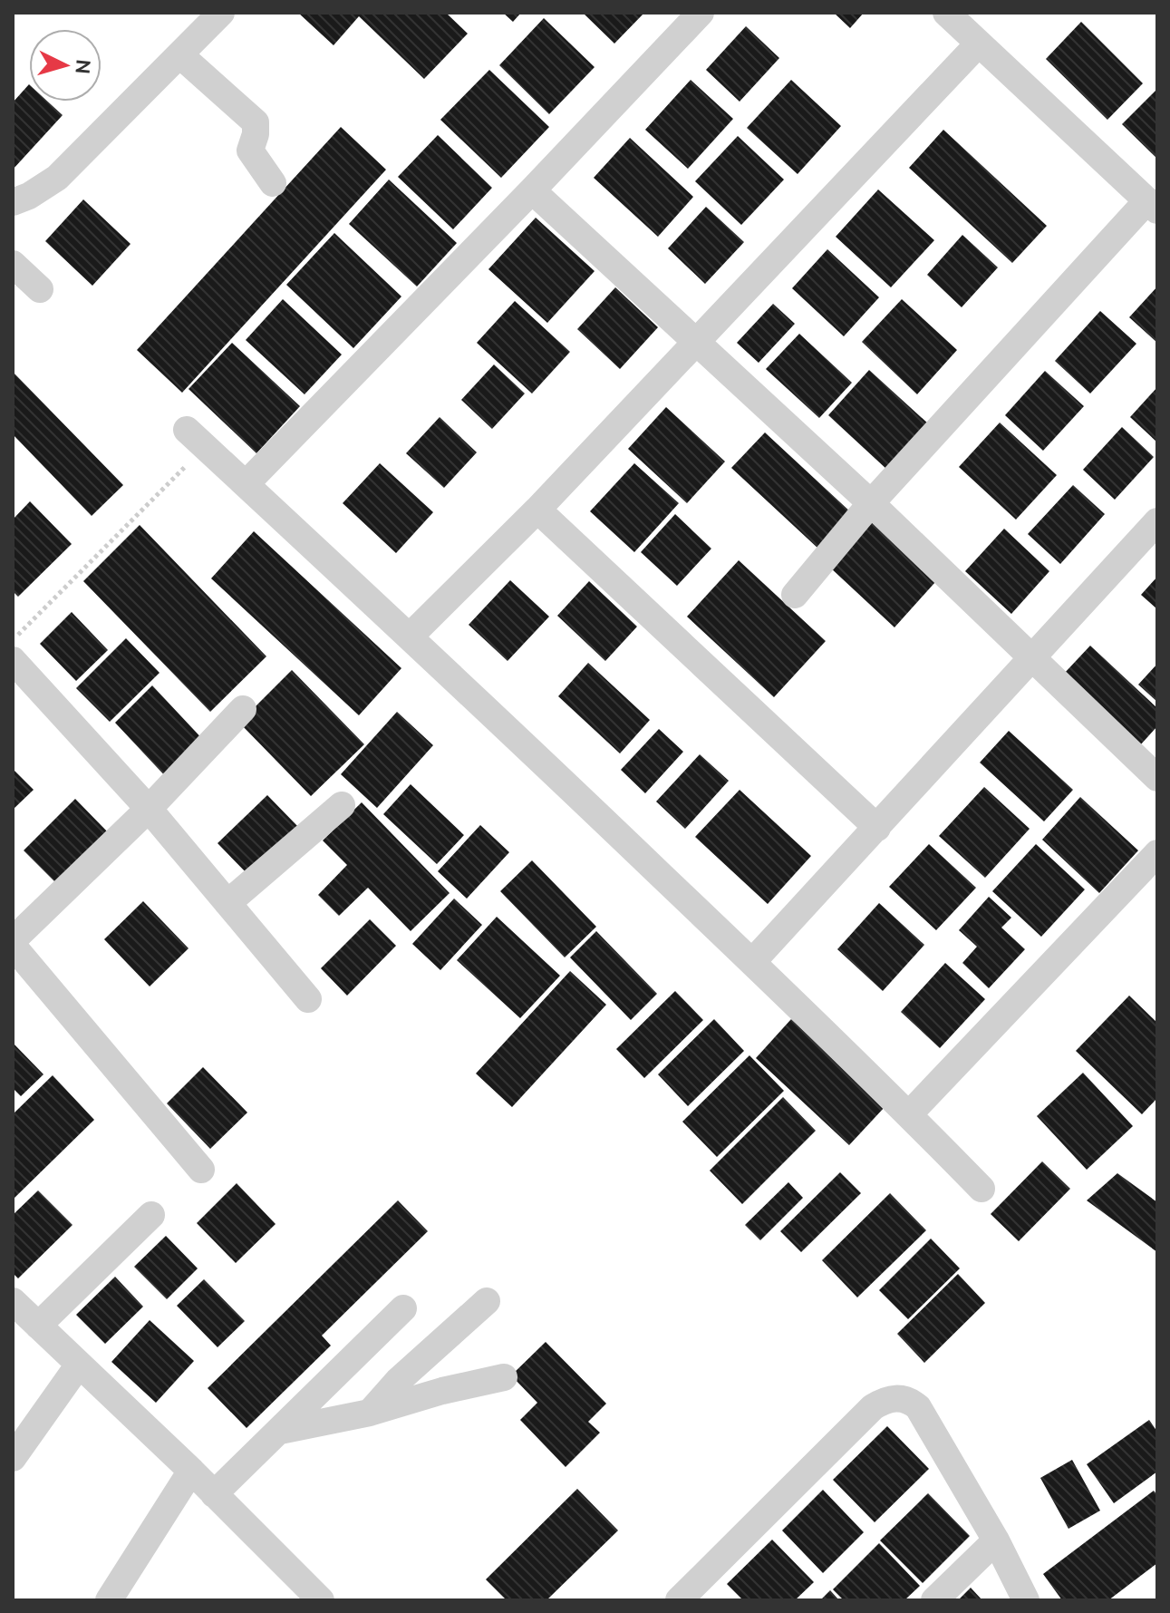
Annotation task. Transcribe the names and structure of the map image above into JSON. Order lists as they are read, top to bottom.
{
  "north": "right"
}
